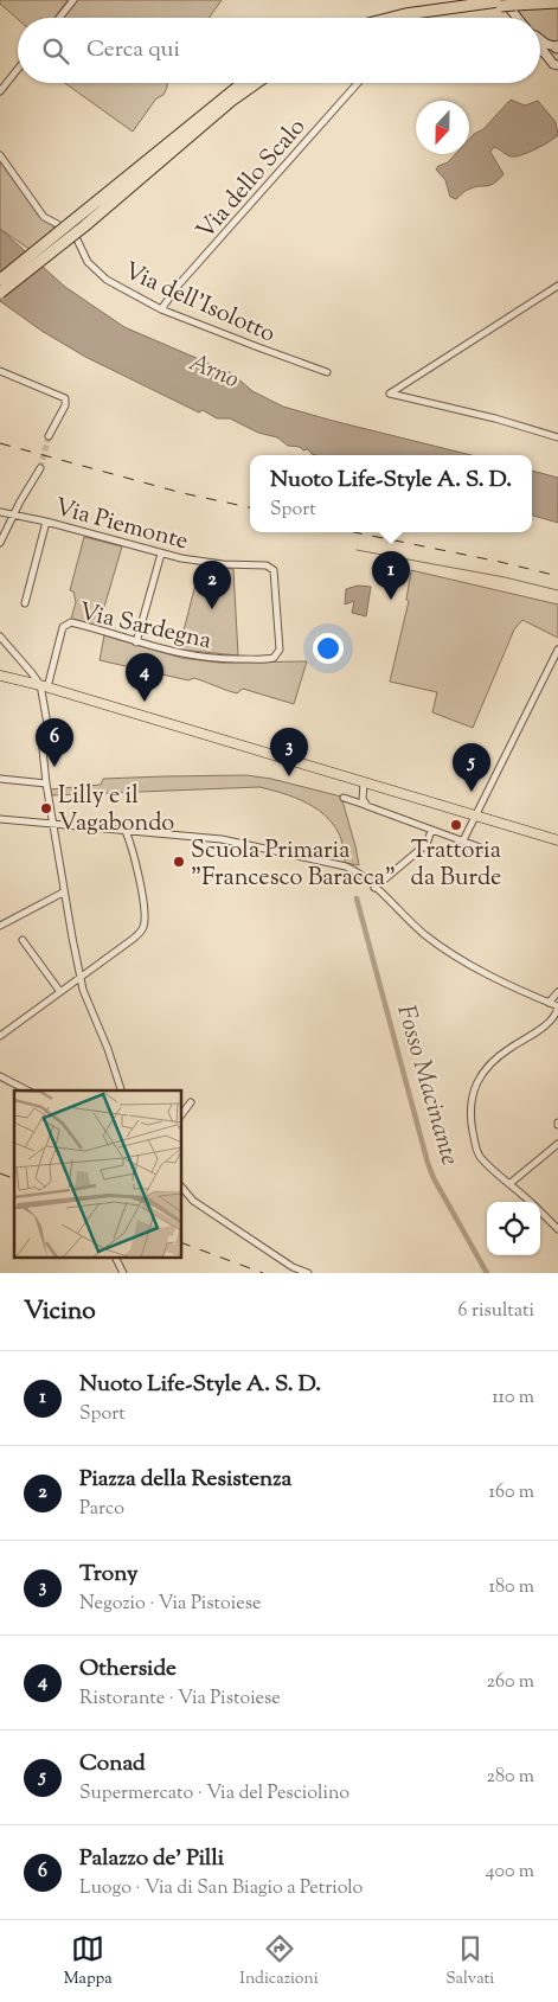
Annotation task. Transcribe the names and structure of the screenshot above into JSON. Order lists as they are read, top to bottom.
{
  "streets": {
    "street": [
      "Via dello Scalo",
      "Via dell'Isolotto",
      "Via Piemonte",
      "Via Sardegna"
    ]
  },
  "crossings": [
    ["Via dello Scalo", "Via dell'Isolotto"],
    ["Via Piemonte", "Via Sardegna"]
  ],
  "water": ["Arno", "Fosso Macinante"],
  "places": ["Lilly e il Vagabondo", "Trattoria da Burde", "Scuola Primaria \"Francesco Baracca\""],
  "north": "bottom",
  "page": {
    "search": "Cerca qui",
    "popup": ["Nuoto Life-Style A. S. D.", "Sport"],
    "pins": [
      "1",
      "2",
      "4",
      "6",
      "3",
      "5"
    ],
    "heading": ["Vicino", "6 risultati"],
    "list": [
      {
        "mark": "1",
        "name": "Nuoto Life-Style A. S. D.",
        "note": "Sport",
        "value": "110 m"
      },
      {
        "mark": "2",
        "name": "Piazza della Resistenza",
        "note": "Parco",
        "value": "160 m"
      },
      {
        "mark": "3",
        "name": "Trony",
        "note": "Negozio · Via Pistoiese",
        "value": "180 m"
      },
      {
        "mark": "4",
        "name": "Otherside",
        "note": "Ristorante · Via Pistoiese",
        "value": "260 m"
      },
      {
        "mark": "5",
        "name": "Conad",
        "note": "Supermercato · Via del Pesciolino",
        "value": "280 m"
      },
      {
        "mark": "6",
        "name": "Palazzo de’ Pilli",
        "note": "Luogo · Via di San Biagio a Petriolo",
        "value": "400 m"
      }
    ],
    "nav": ["Mappa", "Indicazioni", "Salvati"]
  }
}
